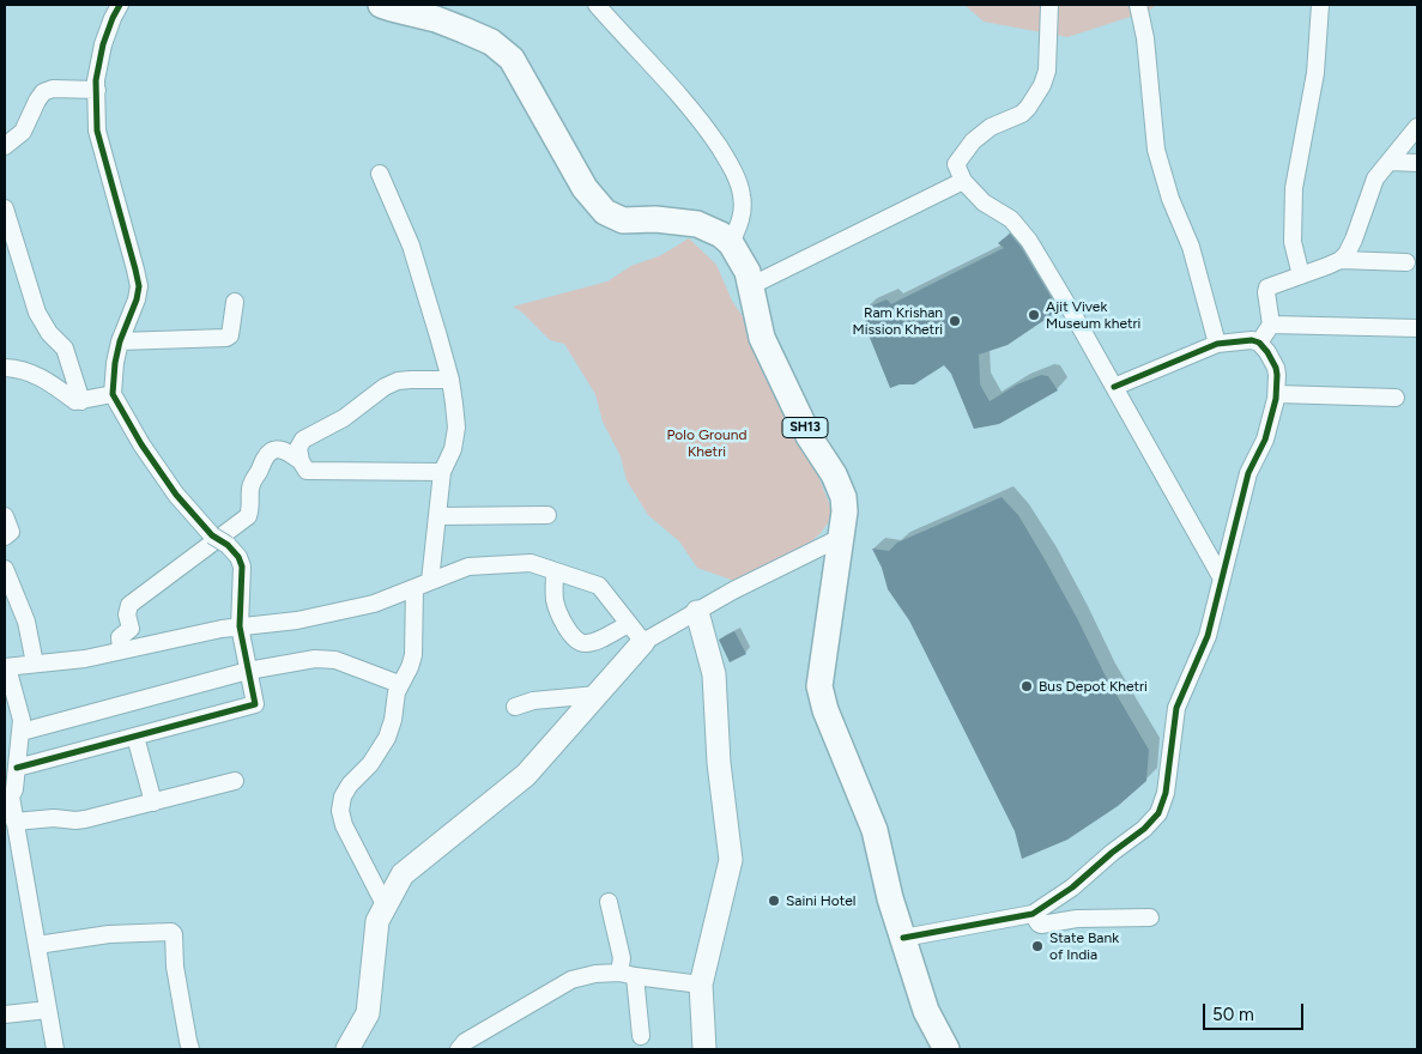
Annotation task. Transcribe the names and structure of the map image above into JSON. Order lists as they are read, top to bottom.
{
  "streets": {
    "main road": ["SH13"]
  },
  "parks": ["Polo Ground Khetri"],
  "places": [
    "Ajit Vivek Museum khetri",
    "Ram Krishan Mission Khetri",
    "Bus Depot Khetri",
    "Saini Hotel",
    "State Bank of India"
  ],
  "scale_bar": "50 m"
}
